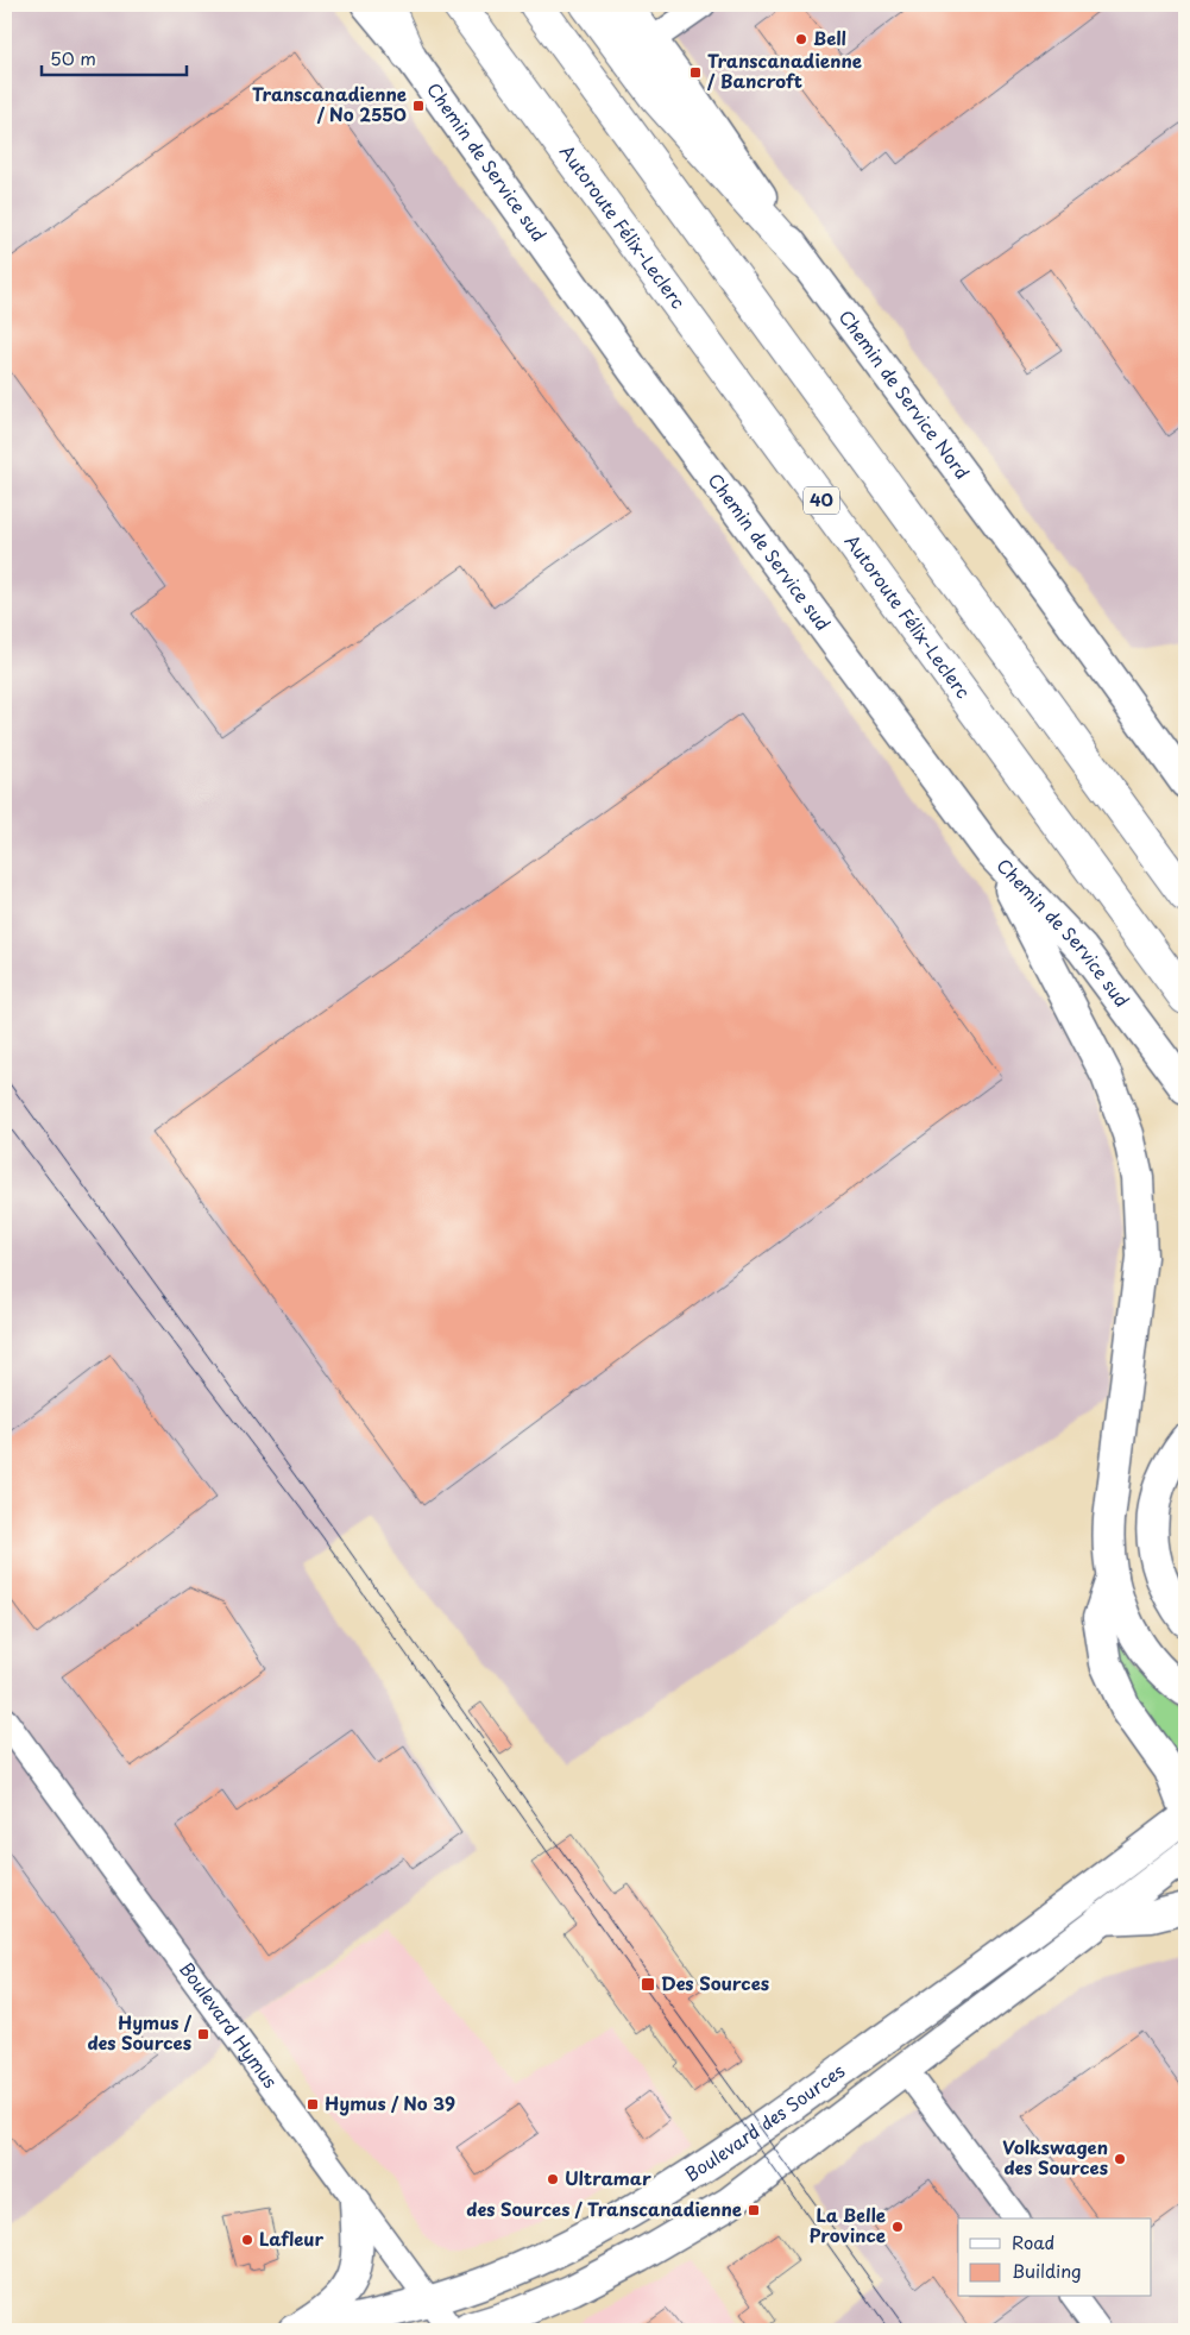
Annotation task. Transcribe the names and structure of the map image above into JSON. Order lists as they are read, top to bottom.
{
  "streets": {
    "highway": ["Autoroute Félix-Leclerc", "40"],
    "main road": ["Chemin de Service sud", "Chemin de Service Nord", "Boulevard des Sources"],
    "street": ["Boulevard Hymus"]
  },
  "crossings": [
    ["Boulevard Hymus", "Boulevard des Sources"]
  ],
  "places": {
    "other": [
      "Bell",
      "Volkswagen des Sources",
      "Ultramar",
      "La Belle Province",
      "Lafleur"
    ],
    "transit": [
      "Transcanadienne / Bancroft",
      "Transcanadienne / No 2550",
      "Des Sources",
      "Hymus / des Sources",
      "Hymus / No 39",
      "des Sources / Transcanadienne"
    ]
  },
  "legend": ["Road", "Building"],
  "scale_bar": "50 m"
}
